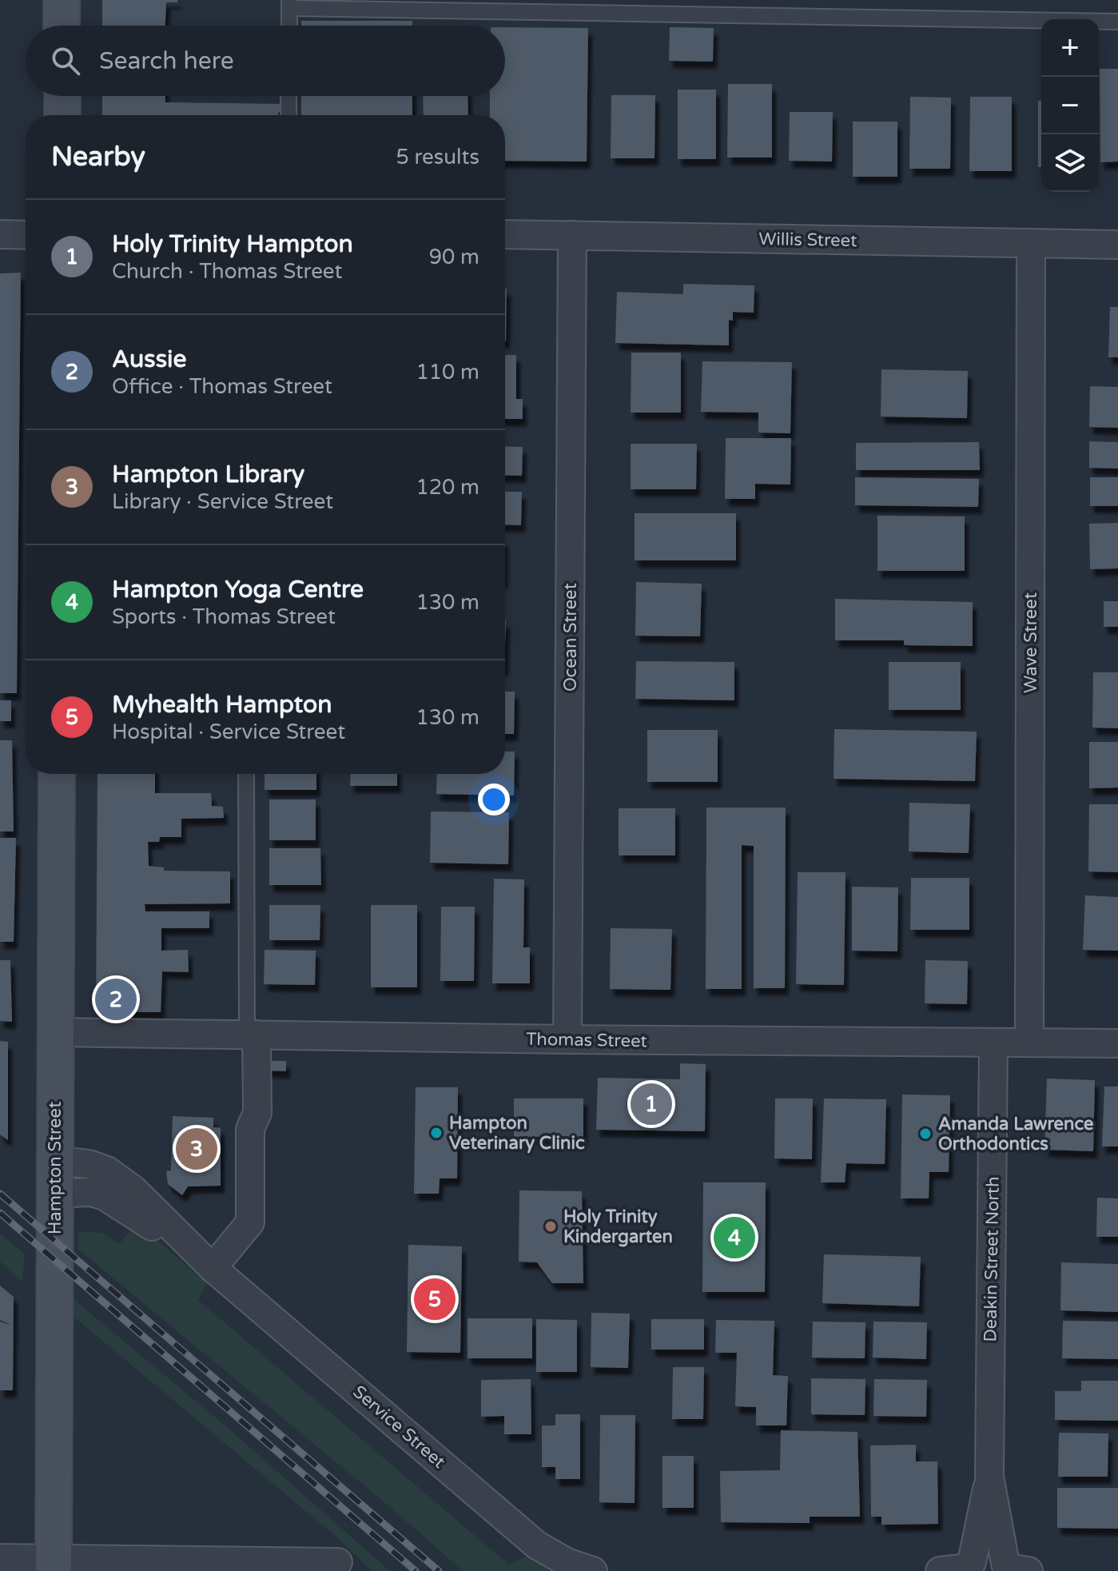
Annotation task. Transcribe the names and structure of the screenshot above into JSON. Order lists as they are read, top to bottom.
{
  "streets": {
    "main road": ["Hampton Street"],
    "street": [
      "Willis Street",
      "Ocean Street",
      "Wave Street",
      "Thomas Street",
      "Deakin Street North",
      "Service Street"
    ]
  },
  "crossings": [
    ["Willis Street", "Ocean Street"],
    ["Willis Street", "Wave Street"],
    ["Ocean Street", "Thomas Street"],
    ["Wave Street", "Thomas Street"],
    ["Thomas Street", "Hampton Street"],
    ["Thomas Street", "Deakin Street North"],
    ["Hampton Street", "Service Street"]
  ],
  "places": ["Hampton Veterinary Clinic", "Amanda Lawrence Orthodontics", "Holy Trinity Kindergarten"],
  "page": {
    "map_buttons": ["+", "−"],
    "search": "Search here",
    "heading": ["Nearby", "5 results"],
    "list": [
      {
        "mark": "1",
        "name": "Holy Trinity Hampton",
        "note": "Church · Thomas Street",
        "value": "90 m"
      },
      {
        "mark": "2",
        "name": "Aussie",
        "note": "Office · Thomas Street",
        "value": "110 m"
      },
      {
        "mark": "3",
        "name": "Hampton Library",
        "note": "Library · Service Street",
        "value": "120 m"
      },
      {
        "mark": "4",
        "name": "Hampton Yoga Centre",
        "note": "Sports · Thomas Street",
        "value": "130 m"
      },
      {
        "mark": "5",
        "name": "Myhealth Hampton",
        "note": "Hospital · Service Street",
        "value": "130 m"
      }
    ],
    "pins": [
      "2",
      "1",
      "3",
      "4",
      "5"
    ]
  }
}
